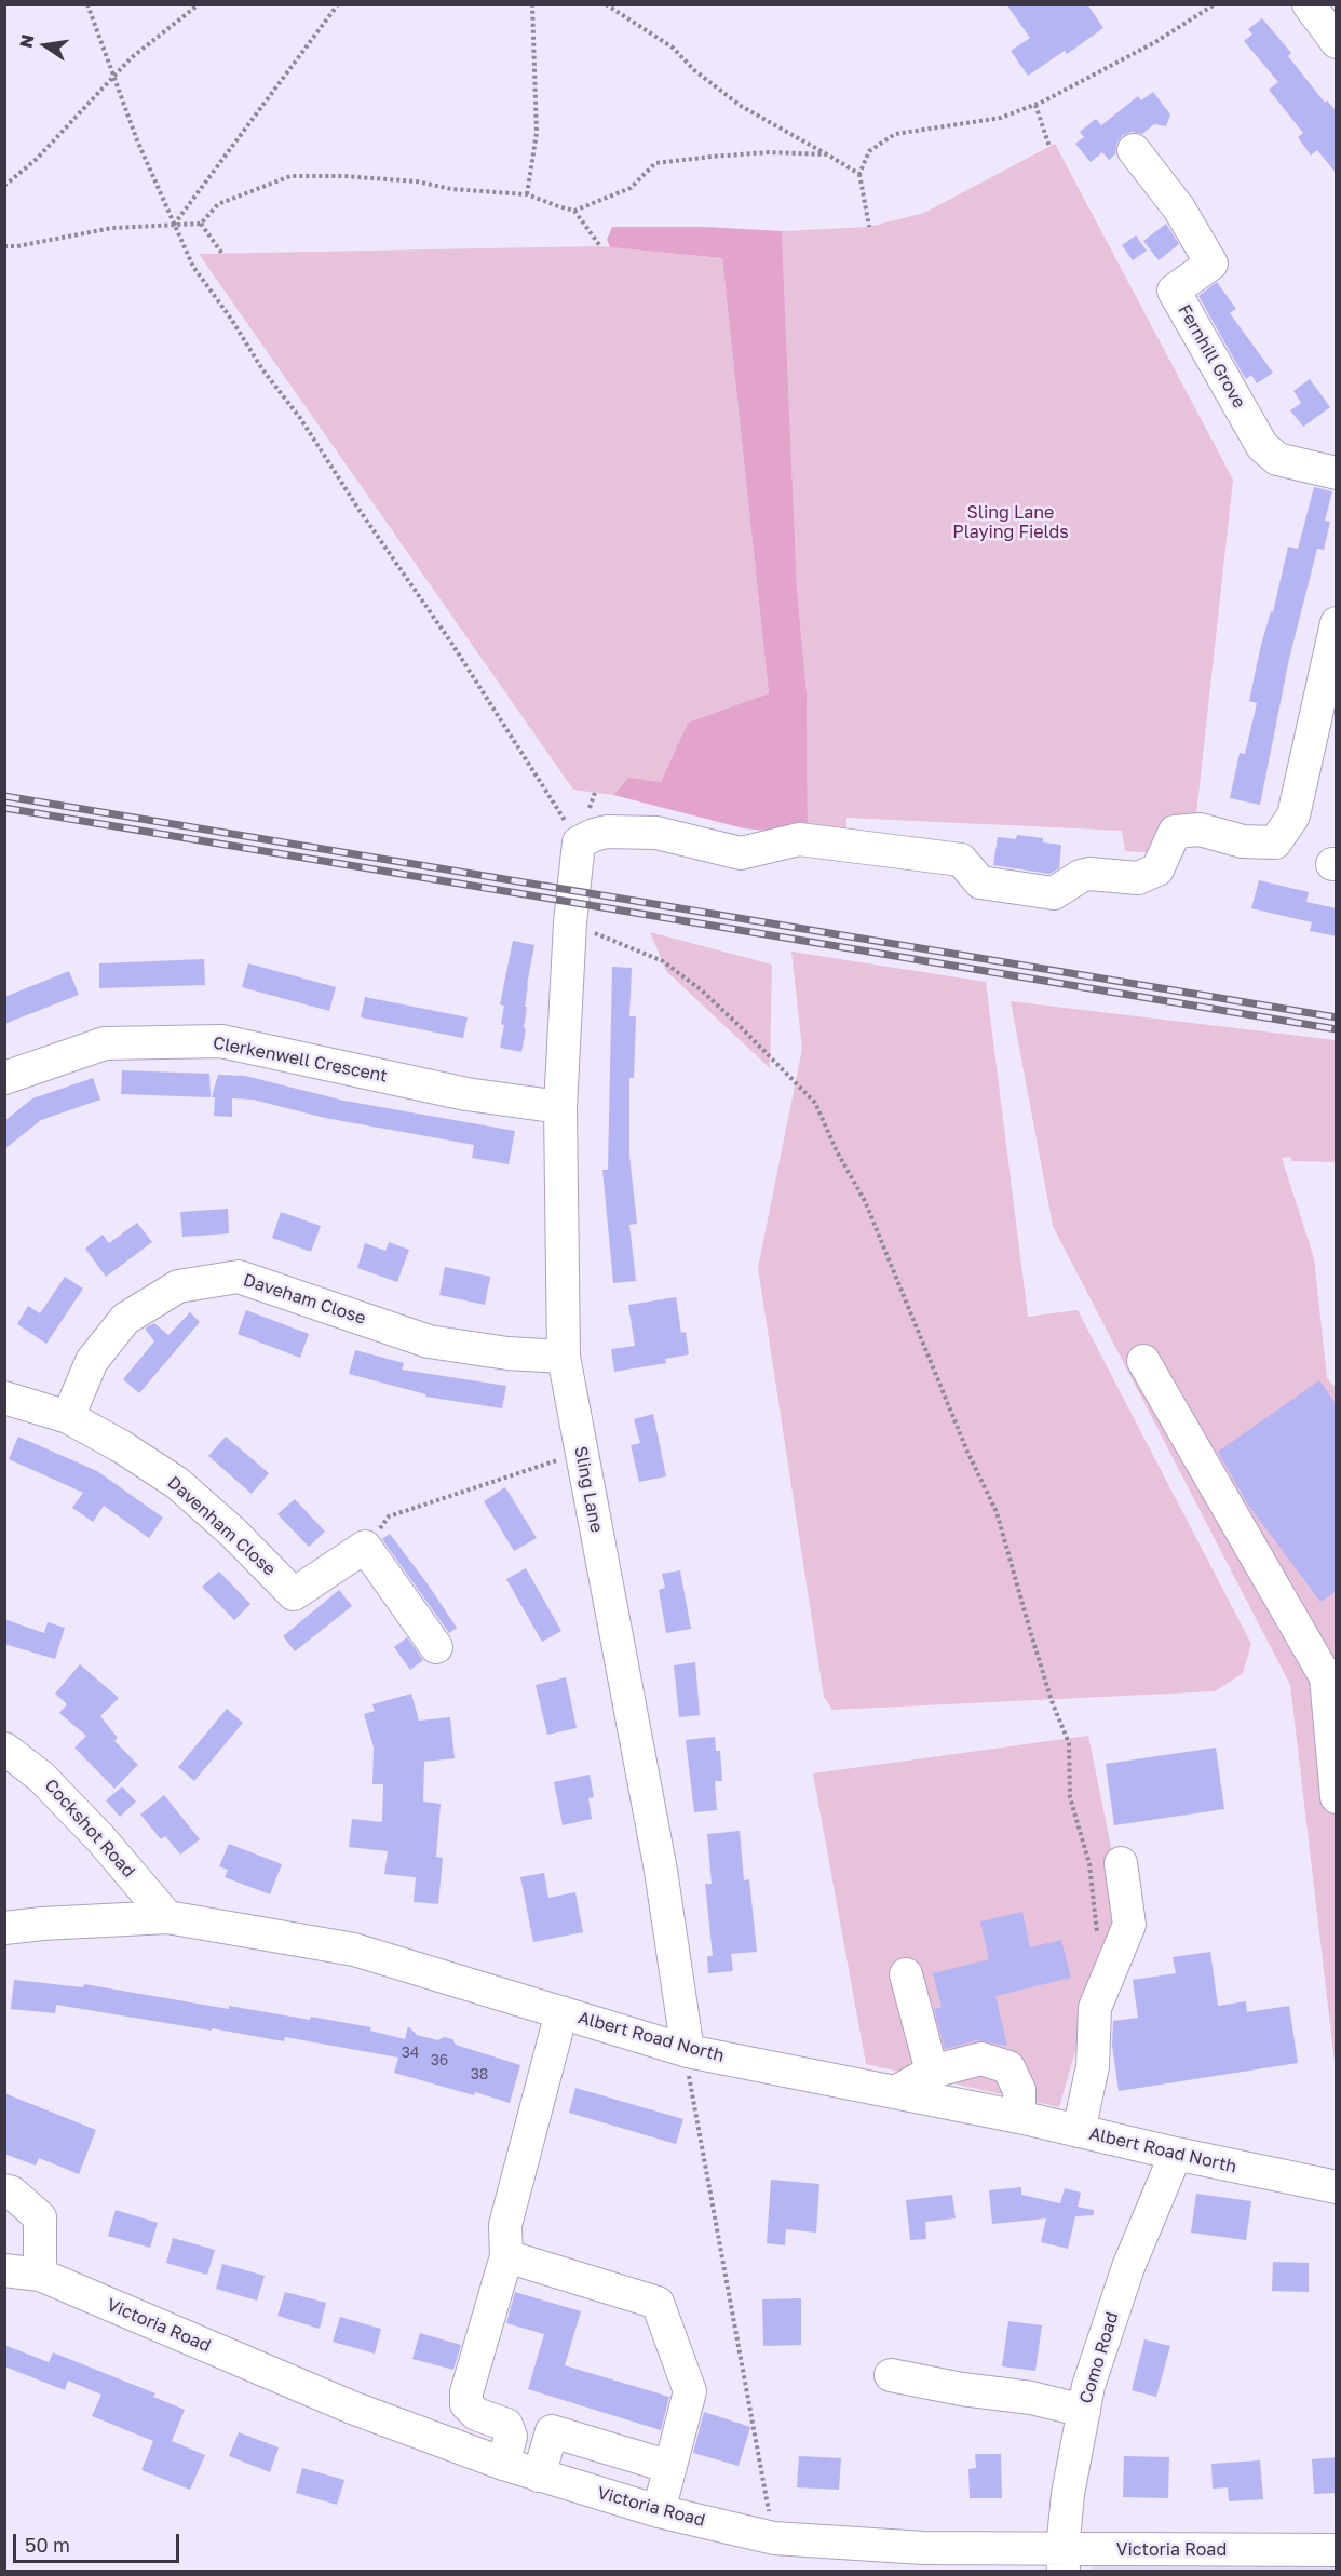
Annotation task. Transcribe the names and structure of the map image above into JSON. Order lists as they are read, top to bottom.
{
  "streets": {
    "street": [
      "Fernhill Grove",
      "Clerkenwell Crescent",
      "Daveham Close",
      "Sling Lane",
      "Davenham Close",
      "Cockshot Road",
      "Albert Road North",
      "Victoria Road",
      "Como Road"
    ]
  },
  "crossings": [
    ["Clerkenwell Crescent", "Sling Lane"],
    ["Daveham Close", "Sling Lane"],
    ["Daveham Close", "Davenham Close"],
    ["Sling Lane", "Albert Road North"],
    ["Cockshot Road", "Albert Road North"],
    ["Albert Road North", "Como Road"],
    ["Victoria Road", "Como Road"]
  ],
  "parks": ["Sling Lane Playing Fields"],
  "house_numbers": ["34", "36", "38"],
  "scale_bar": "50 m",
  "north": "left"
}
